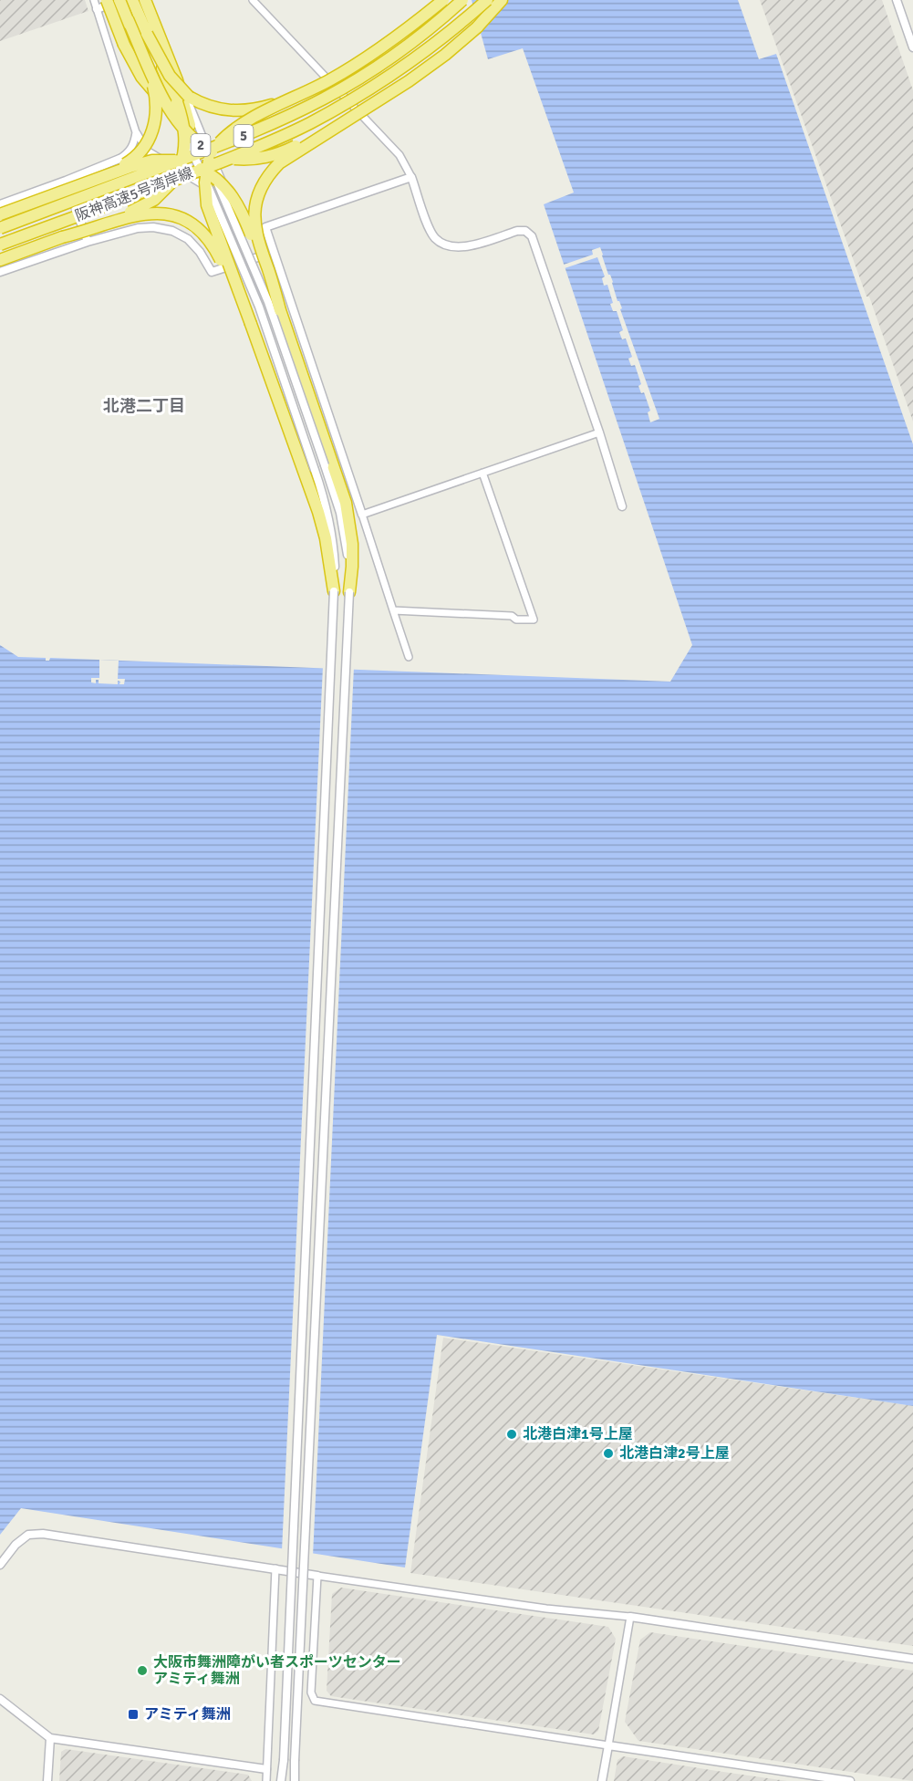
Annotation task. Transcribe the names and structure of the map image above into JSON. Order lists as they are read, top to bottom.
{
  "streets": {
    "highway": ["5", "2", "阪神高速5号湾岸線"]
  },
  "crossings": [
    ["5", "2"]
  ],
  "districts": ["北港二丁目"],
  "places": {
    "other": ["北港白津1号上屋", "北港白津2号上屋", "大阪市舞洲障がい者スポーツセンター アミティ舞洲"],
    "transit": ["アミティ舞洲"]
  }
}
